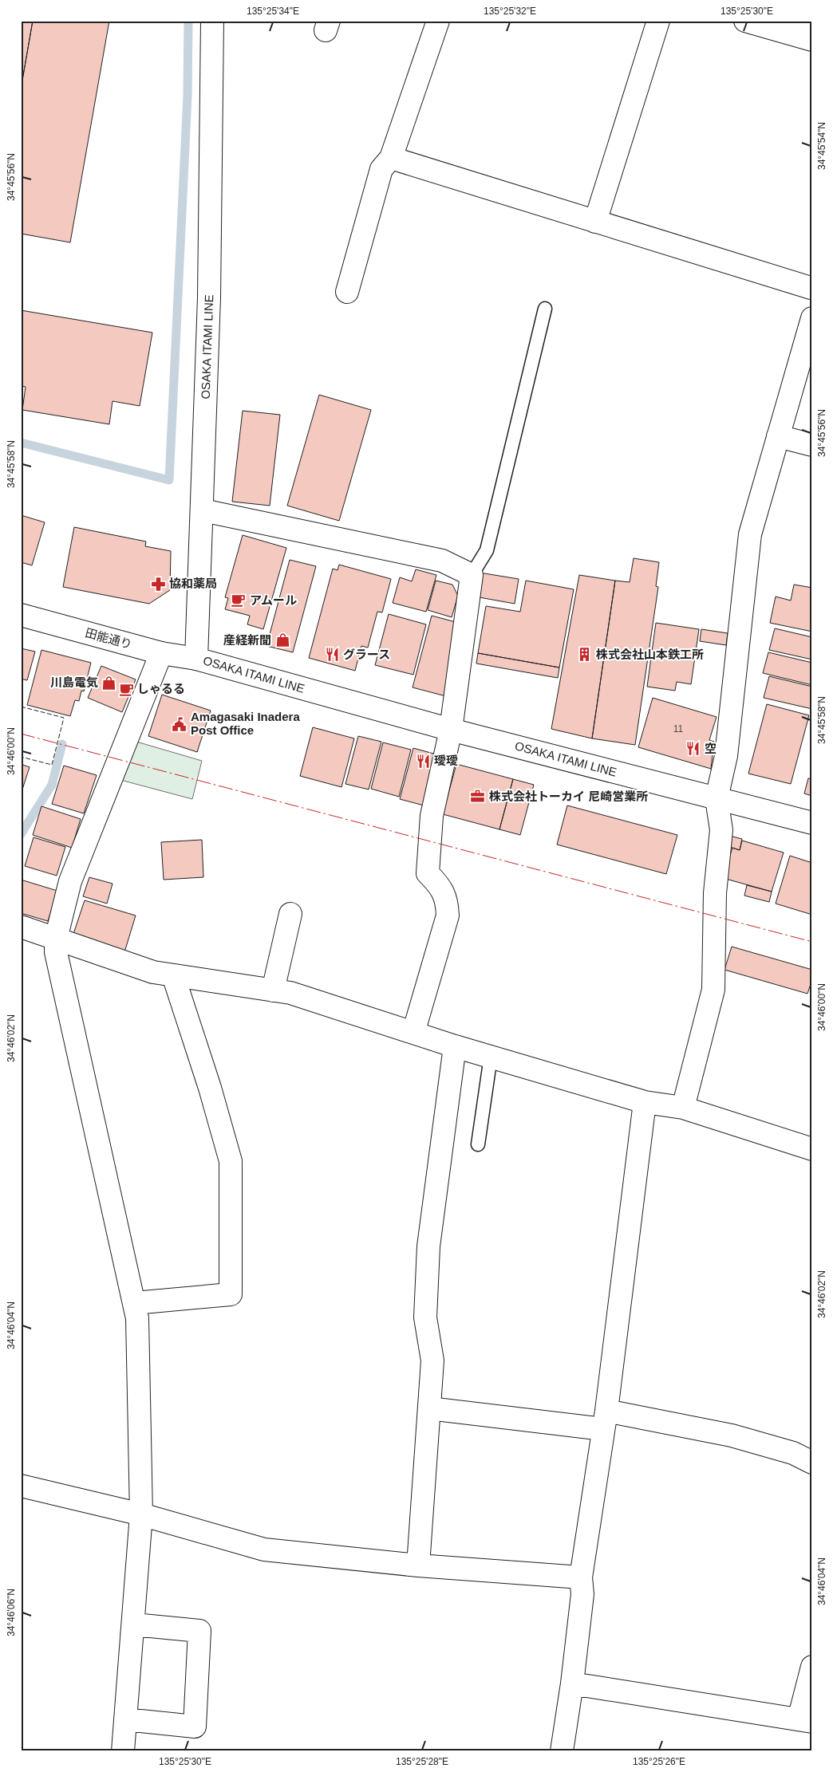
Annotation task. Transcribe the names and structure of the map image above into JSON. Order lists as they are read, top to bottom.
{
  "streets": {
    "street": ["OSAKA ITAMI LINE", "田能通り"]
  },
  "crossings": [
    ["OSAKA ITAMI LINE", "田能通り"]
  ],
  "places": {
    "pharmacy": ["協和薬局"],
    "cafe": ["アムール", "しゃるる"],
    "shop": ["産経新聞", "川島電気"],
    "restaurant": ["グラース", "空", "璦璦"],
    "building": ["株式会社山本鉄工所"],
    "public building": ["Amagasaki Inadera Post Office"],
    "office": ["株式会社トーカイ 尼崎営業所"]
  },
  "house_numbers": ["11"],
  "coordinates": [
    "135°25'34\"E",
    "135°25'32\"E",
    "135°25'30\"E",
    "34°45'54\"N",
    "34°45'56\"N",
    "34°45'58\"N",
    "34°46'00\"N",
    "34°46'02\"N",
    "34°46'04\"N",
    "34°46'06\"N",
    "135°25'28\"E",
    "135°25'26\"E"
  ]
}
